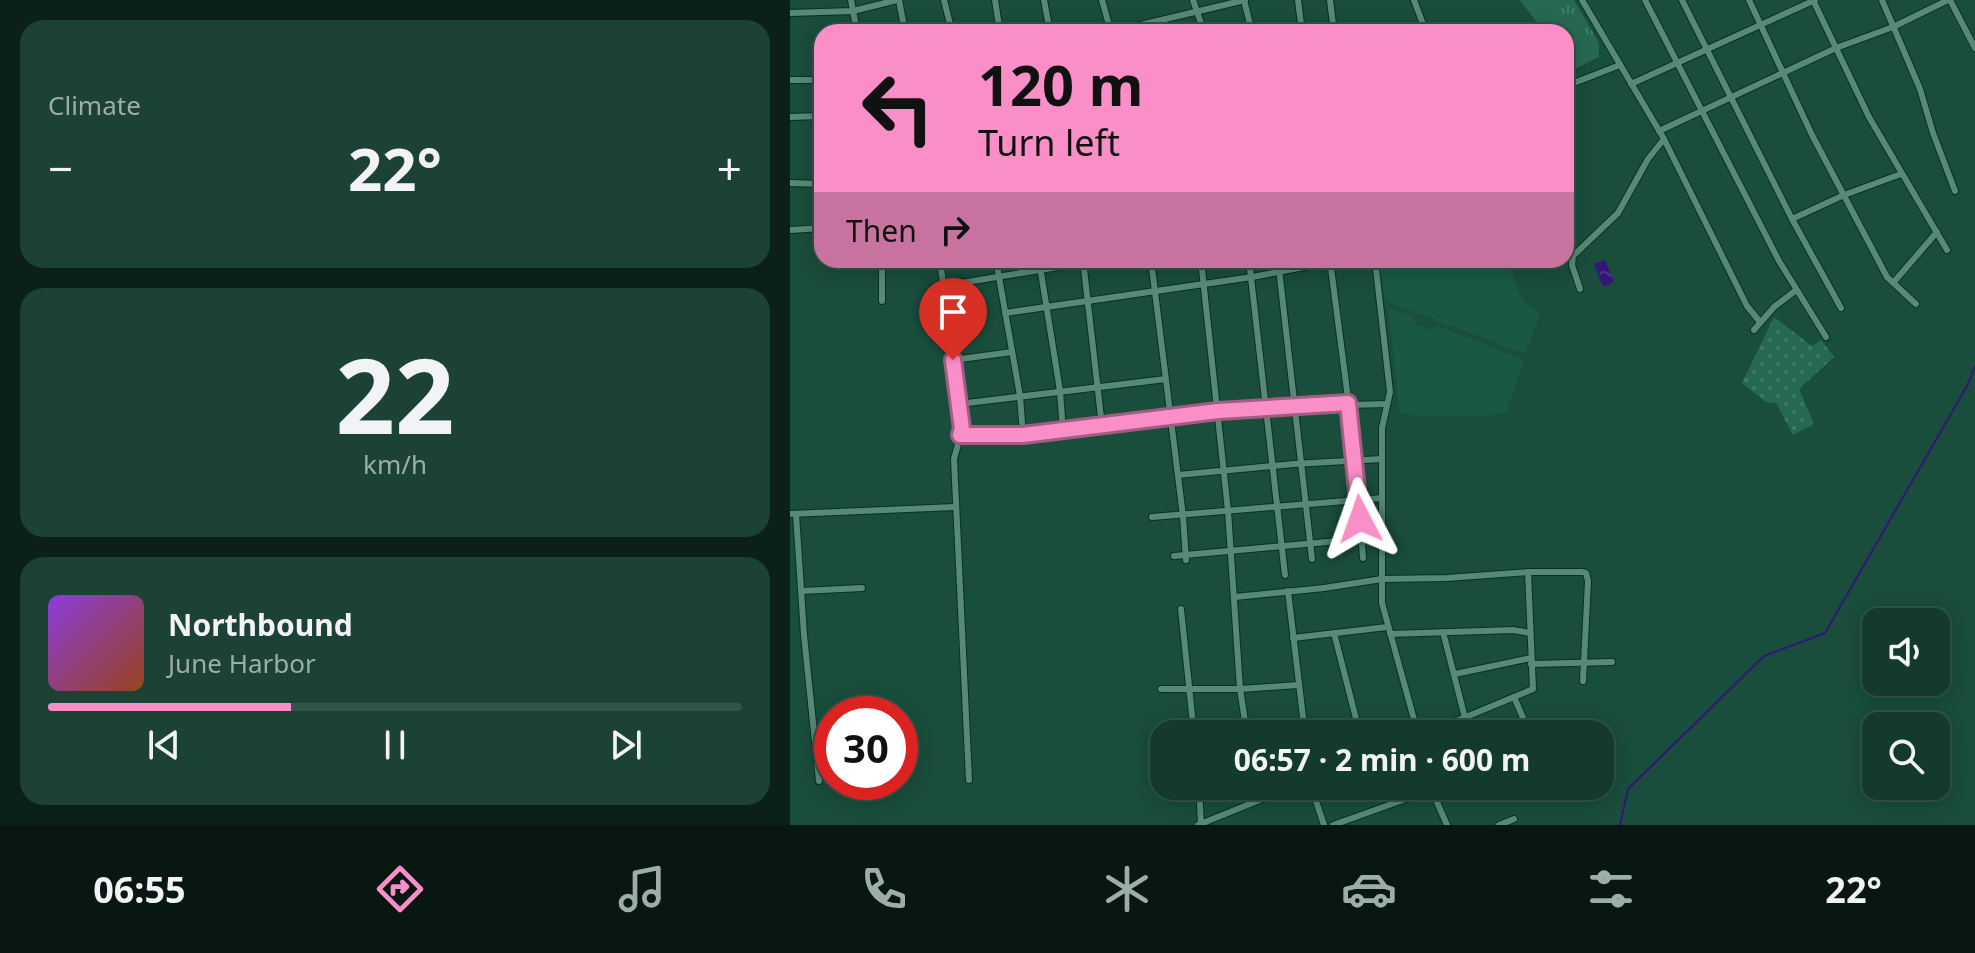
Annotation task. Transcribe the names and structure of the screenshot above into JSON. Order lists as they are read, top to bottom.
{
  "page": {
    "tile": [
      "Climate",
      ["22", "km/h"]
    ],
    "turn": ["120 m", "Turn left"],
    "heat": ["−", "22°", "+"],
    "then": "Then",
    "song": ["Northbound", "June Harbor"],
    "limit": "30",
    "trip": "06:57 · 2 min · 600 m",
    "tabs": ["06:55", "22°"]
  }
}
